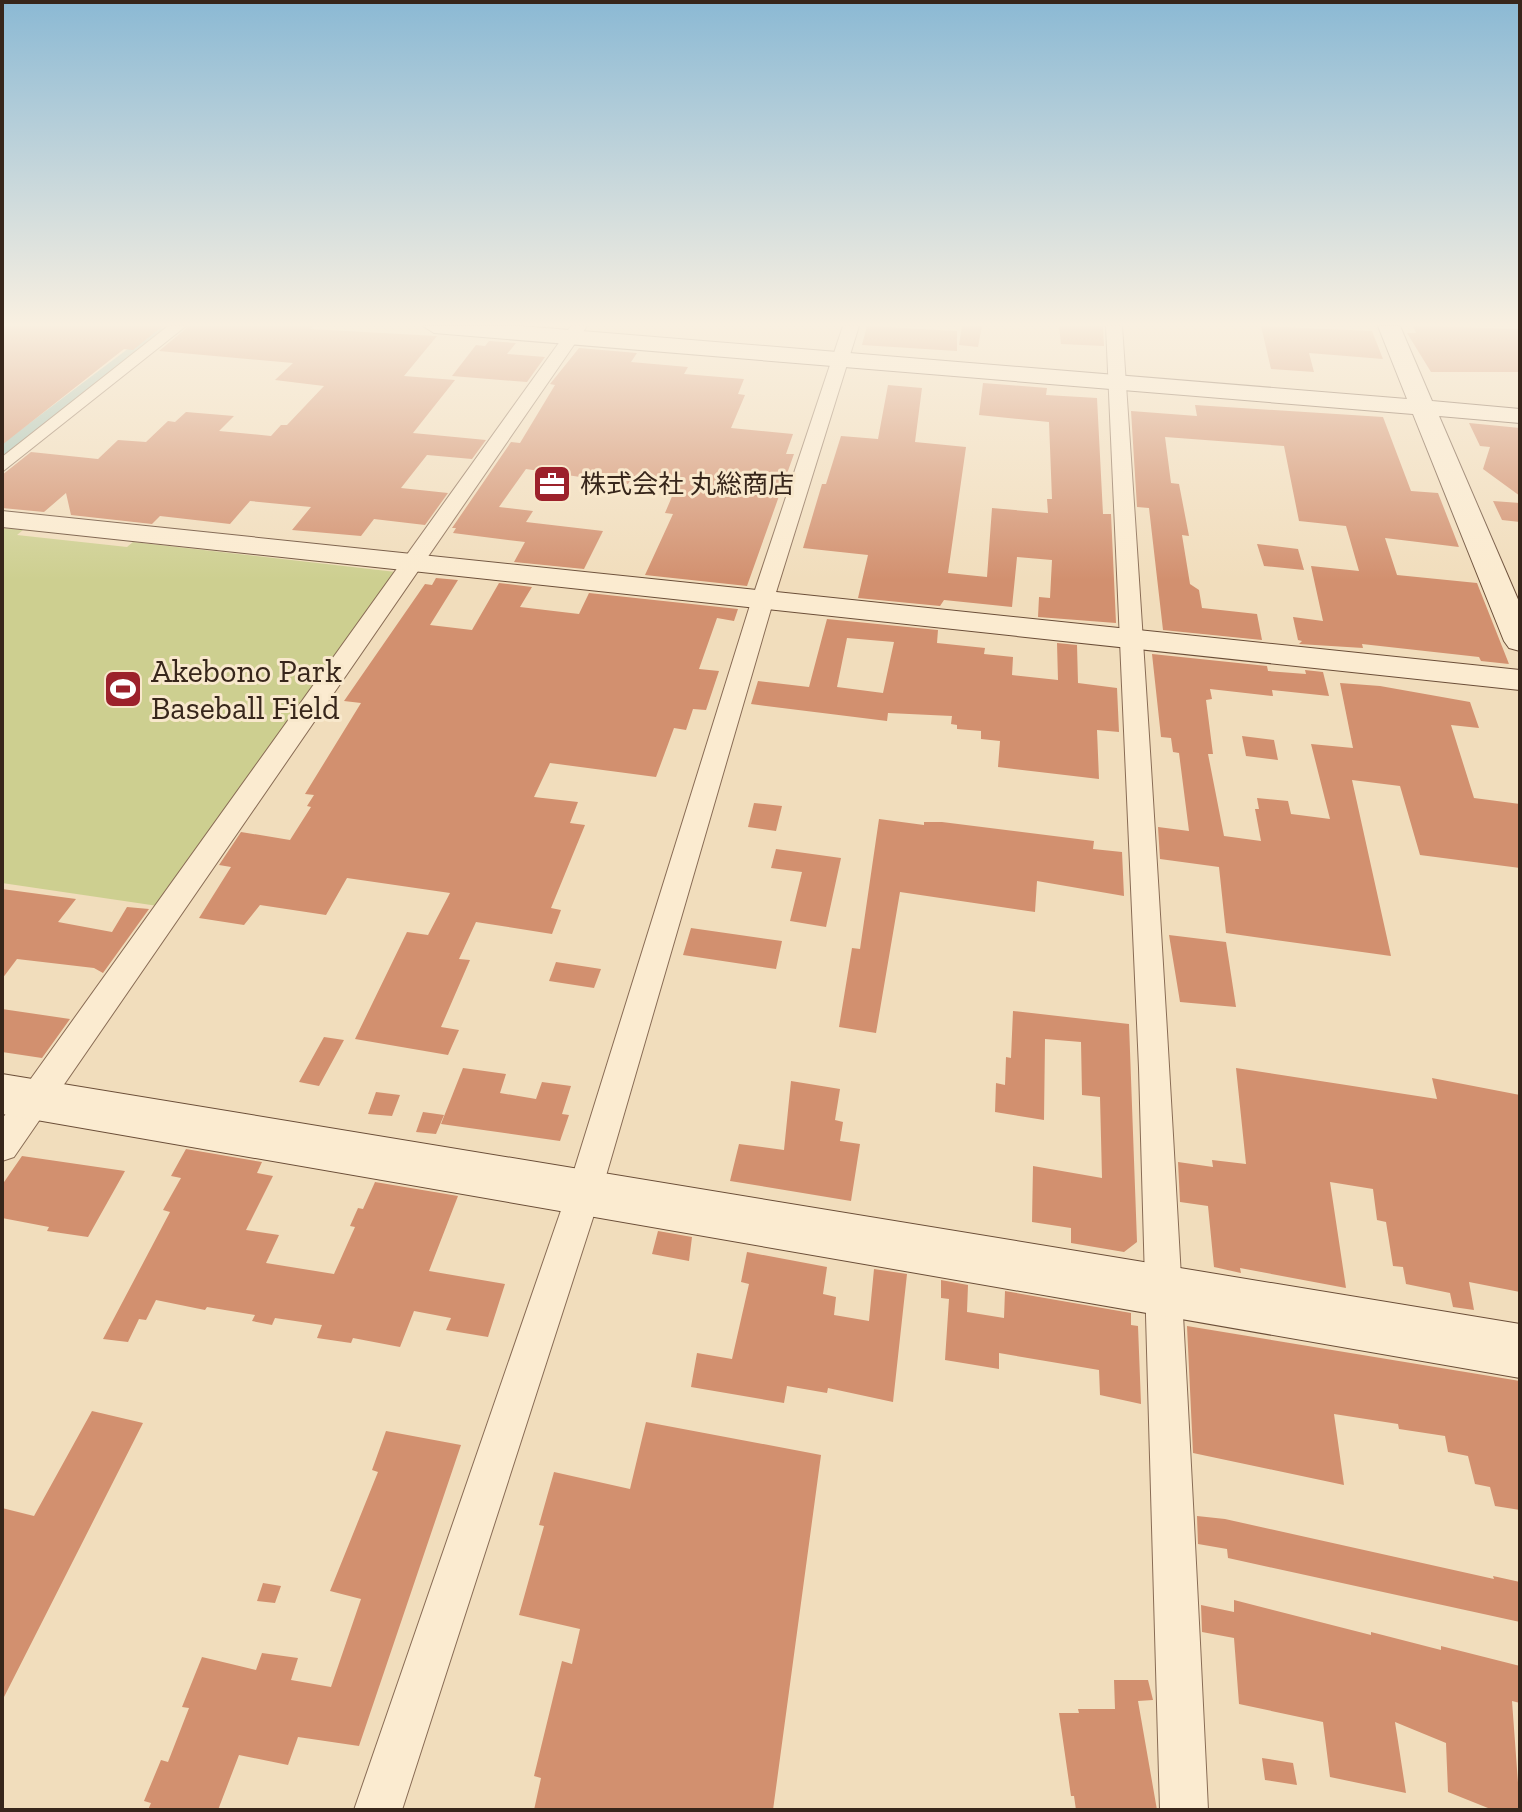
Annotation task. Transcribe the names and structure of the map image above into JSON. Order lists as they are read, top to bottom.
{
  "places": {
    "office": ["株式会社 丸総商店"],
    "sports": ["Akebono Park Baseball Field"]
  }
}
